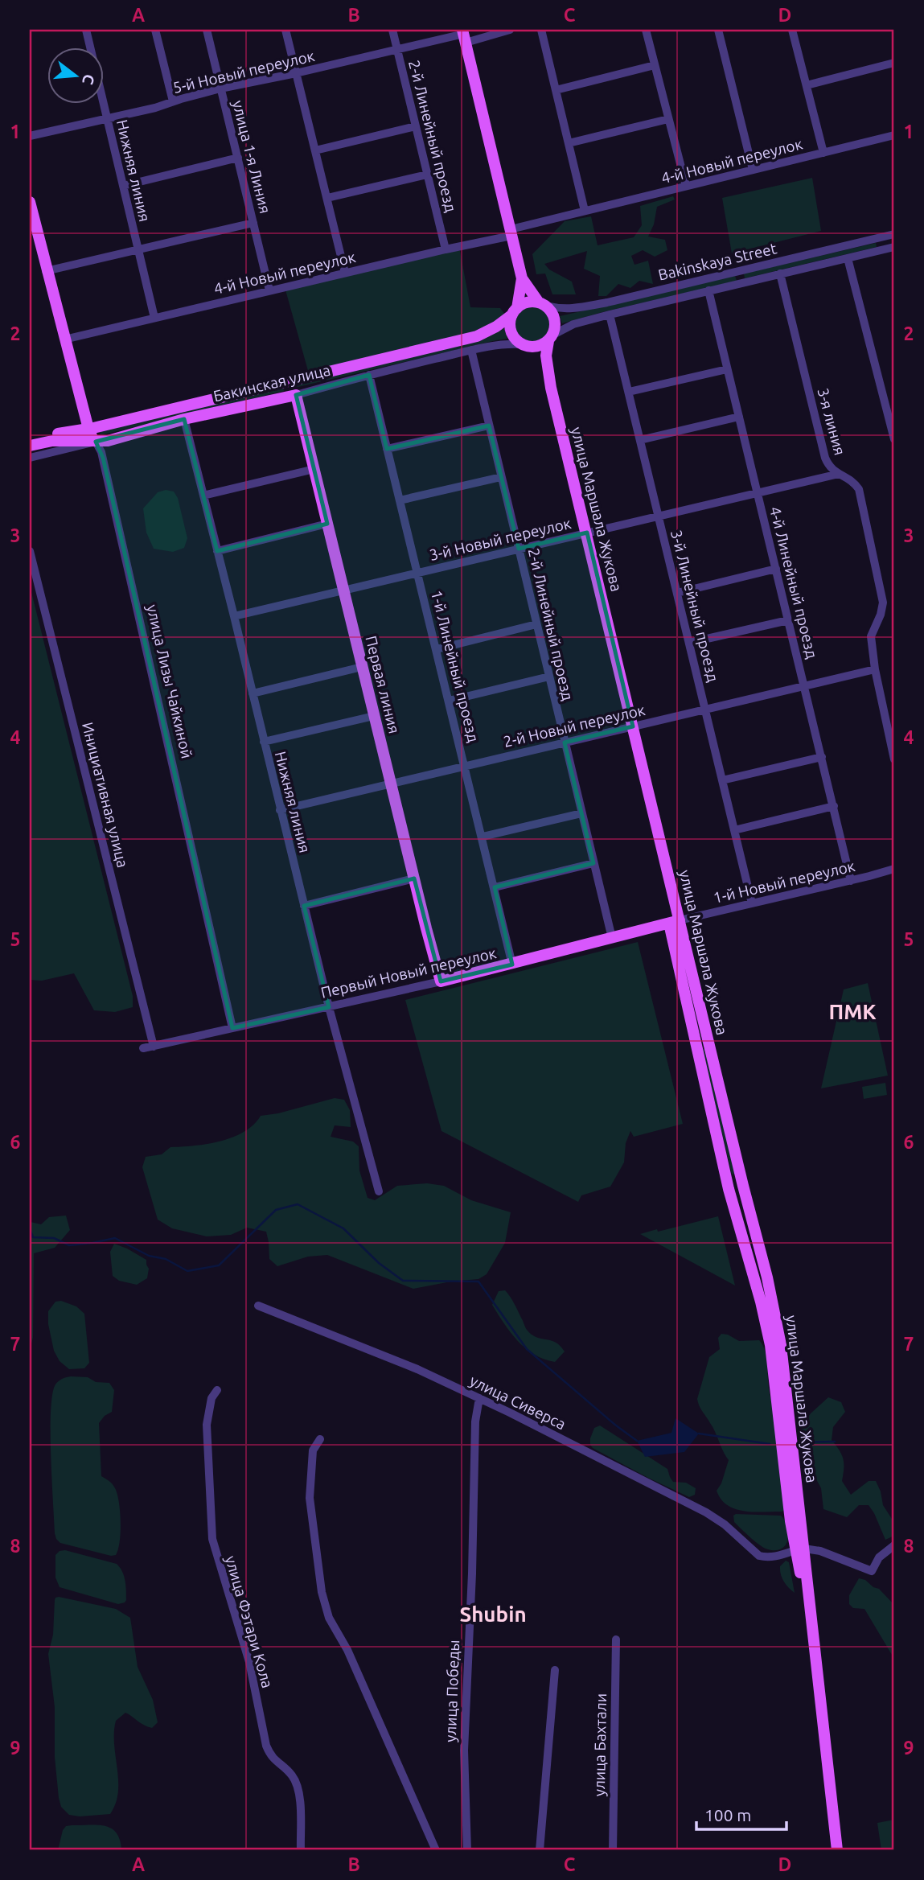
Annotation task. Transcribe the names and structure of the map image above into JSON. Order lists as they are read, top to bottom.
{
  "streets": {
    "main road": [
      "Бакинская улица",
      "улица Маршала Жукова",
      "улица Лизы Чайкиной",
      "Первая линия",
      "Первый Новый переулок"
    ],
    "street": [
      "5-й Новый переулок",
      "2-й Линейный проезд",
      "улица 1-я Линия",
      "4-й Новый переулок",
      "Нижняя линия",
      "Bakinskaya Street",
      "3-я линия",
      "3-й Новый переулок",
      "4-й Линейный проезд",
      "3-й Линейный проезд",
      "1-й Линейный проезд",
      "2-й Новый переулок",
      "Инициативная улица",
      "1-й Новый переулок",
      "улица Сиверса",
      "улица Фэтари Кола",
      "улица Победы",
      "улица Бахтали"
    ]
  },
  "crossings": [
    ["5-й Новый переулок", "2-й Линейный проезд"],
    ["5-й Новый переулок", "улица 1-я Линия"],
    ["5-й Новый переулок", "Нижняя линия"],
    ["2-й Линейный проезд", "4-й Новый переулок"],
    ["2-й Линейный проезд", "Бакинская улица"],
    ["2-й Линейный проезд", "3-й Новый переулок"],
    ["2-й Линейный проезд", "2-й Новый переулок"],
    ["2-й Линейный проезд", "Первый Новый переулок"],
    ["улица 1-я Линия", "4-й Новый переулок"],
    ["4-й Новый переулок", "Нижняя линия"],
    ["4-й Новый переулок", "улица Лизы Чайкиной"],
    ["Нижняя линия", "Бакинская улица"],
    ["Нижняя линия", "3-й Новый переулок"],
    ["Нижняя линия", "2-й Новый переулок"],
    ["Нижняя линия", "Первый Новый переулок"],
    ["Bakinskaya Street", "Бакинская улица"],
    ["Bakinskaya Street", "3-я линия"],
    ["Bakinskaya Street", "улица Маршала Жукова"],
    ["Bakinskaya Street", "4-й Линейный проезд"],
    ["Bakinskaya Street", "3-й Линейный проезд"],
    ["Бакинская улица", "улица Маршала Жукова"],
    ["Бакинская улица", "1-й Линейный проезд"],
    ["Бакинская улица", "улица Лизы Чайкиной"],
    ["Бакинская улица", "Первая линия"],
    ["3-я линия", "3-й Новый переулок"],
    ["3-я линия", "2-й Новый переулок"],
    ["улица Маршала Жукова", "3-й Новый переулок"],
    ["улица Маршала Жукова", "2-й Новый переулок"],
    ["улица Маршала Жукова", "1-й Новый переулок"],
    ["улица Маршала Жукова", "Первый Новый переулок"],
    ["улица Маршала Жукова", "улица Сиверса"],
    ["3-й Новый переулок", "4-й Линейный проезд"],
    ["3-й Новый переулок", "3-й Линейный проезд"],
    ["3-й Новый переулок", "1-й Линейный проезд"],
    ["3-й Новый переулок", "Первая линия"],
    ["4-й Линейный проезд", "2-й Новый переулок"],
    ["4-й Линейный проезд", "1-й Новый переулок"],
    ["3-й Линейный проезд", "2-й Новый переулок"],
    ["3-й Линейный проезд", "1-й Новый переулок"],
    ["1-й Линейный проезд", "2-й Новый переулок"],
    ["1-й Линейный проезд", "Первый Новый переулок"],
    ["улица Лизы Чайкиной", "Первый Новый переулок"],
    ["Первая линия", "2-й Новый переулок"],
    ["Первая линия", "Первый Новый переулок"],
    ["Инициативная улица", "Первый Новый переулок"],
    ["1-й Новый переулок", "Первый Новый переулок"],
    ["улица Сиверса", "улица Победы"]
  ],
  "districts": ["ПМК", "Shubin"],
  "scale_bar": "100 m",
  "north": "right",
  "grid": {
    "columns": [
      "A",
      "B",
      "C",
      "D"
    ],
    "rows": [
      "1",
      "2",
      "3",
      "4",
      "5",
      "6",
      "7",
      "8",
      "9"
    ]
  }
}
